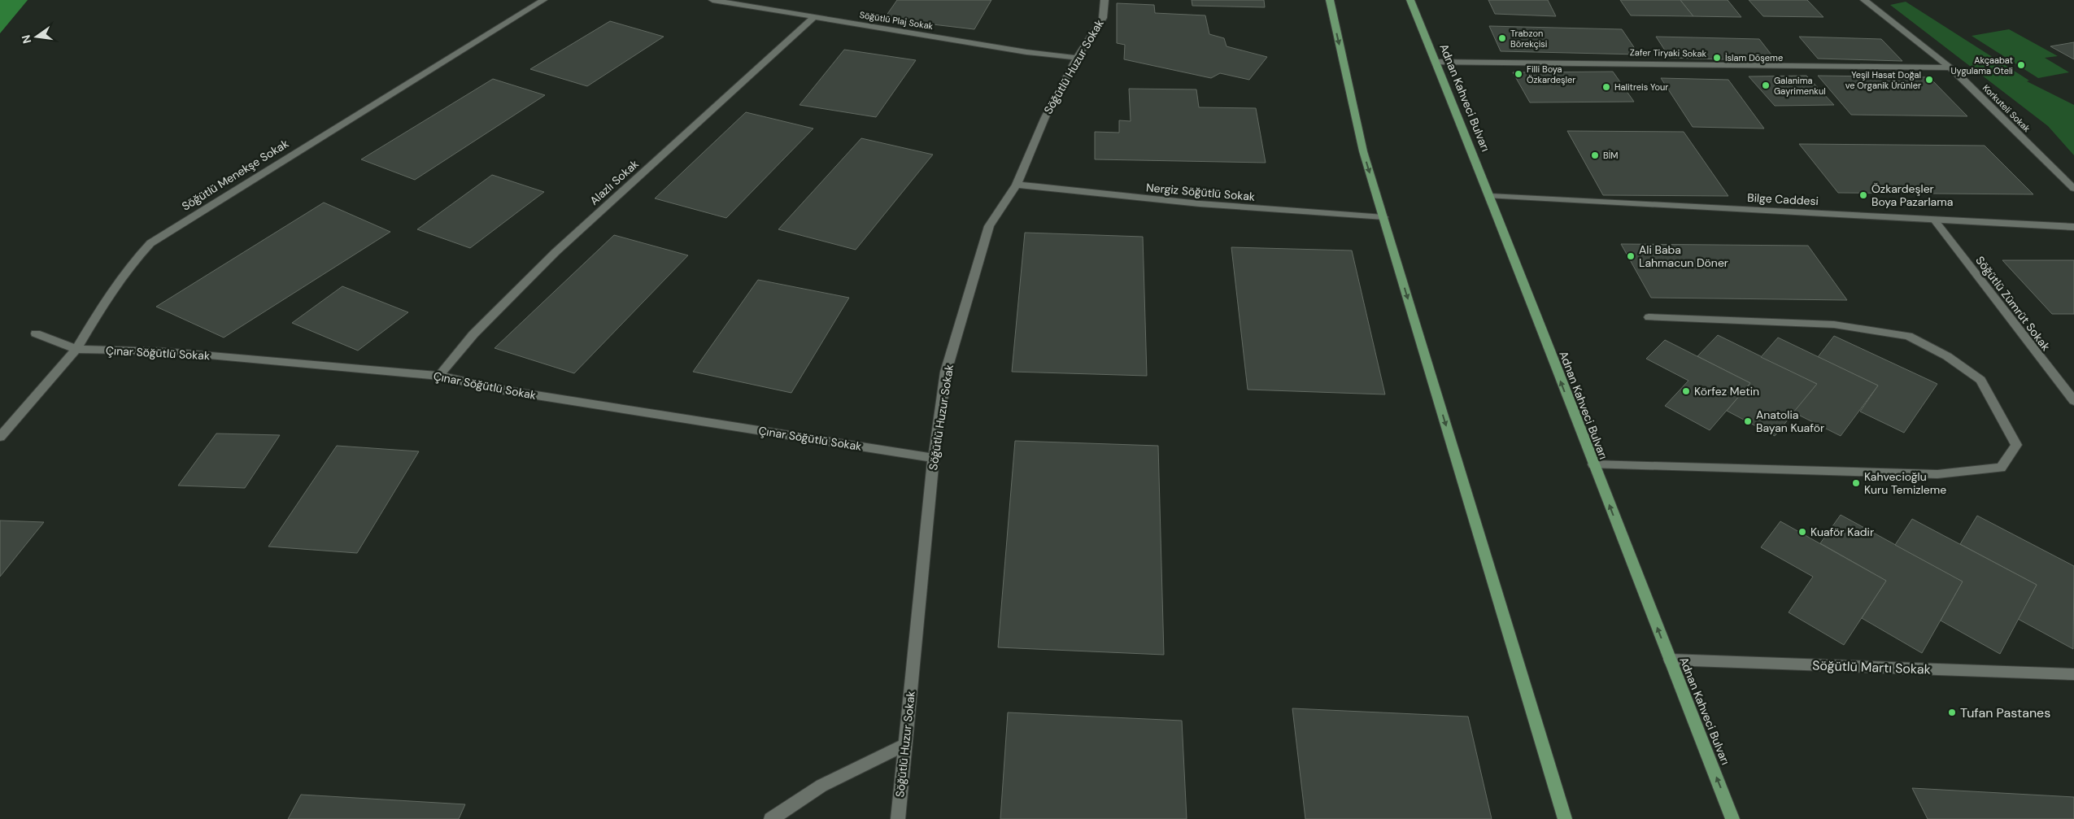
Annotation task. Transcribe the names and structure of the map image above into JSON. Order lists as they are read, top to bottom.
{
  "streets": {
    "highway": ["Adnan Kahveci Bulvarı"],
    "street": [
      "Söğütlü Plaj Sokak",
      "Zafer Tiryaki Sokak",
      "Söğütlü Huzur Sokak",
      "Korkuteli Sokak",
      "Söğütlü Menekşe Sokak",
      "Alazlı Sokak",
      "Nergiz Söğütlü Sokak",
      "Bilge Caddesi",
      "Söğütlü Zümrüt Sokak",
      "Çınar Söğütlü Sokak",
      "Söğütlü Martı Sokak"
    ]
  },
  "crossings": [
    ["Söğütlü Plaj Sokak", "Söğütlü Huzur Sokak"],
    ["Söğütlü Plaj Sokak", "Alazlı Sokak"],
    ["Zafer Tiryaki Sokak", "Adnan Kahveci Bulvarı"],
    ["Zafer Tiryaki Sokak", "Korkuteli Sokak"],
    ["Söğütlü Huzur Sokak", "Nergiz Söğütlü Sokak"],
    ["Söğütlü Huzur Sokak", "Çınar Söğütlü Sokak"],
    ["Adnan Kahveci Bulvarı", "Bilge Caddesi"],
    ["Adnan Kahveci Bulvarı", "Söğütlü Martı Sokak"],
    ["Söğütlü Menekşe Sokak", "Çınar Söğütlü Sokak"],
    ["Alazlı Sokak", "Çınar Söğütlü Sokak"],
    ["Bilge Caddesi", "Söğütlü Zümrüt Sokak"]
  ],
  "one_way": ["Adnan Kahveci Bulvarı"],
  "places": [
    "Trabzon Börekçisi",
    "İslam Döşeme",
    "Akçaabat Uygulama Oteli",
    "Filli Boya Özkardeşler",
    "Yeşil Hasat Doğal ve Organik Ürünler",
    "Galanima Gayrimenkul",
    "Halitreis Your",
    "BİM",
    "Özkardeşler Boya Pazarlama",
    "Ali Baba Lahmacun Döner",
    "Körfez Metin",
    "Anatolia Bayan Kuaför",
    "Kahvecioğlu Kuru Temizleme",
    "Kuaför Kadir",
    "Tufan Pastanes"
  ],
  "north": "left"
}
